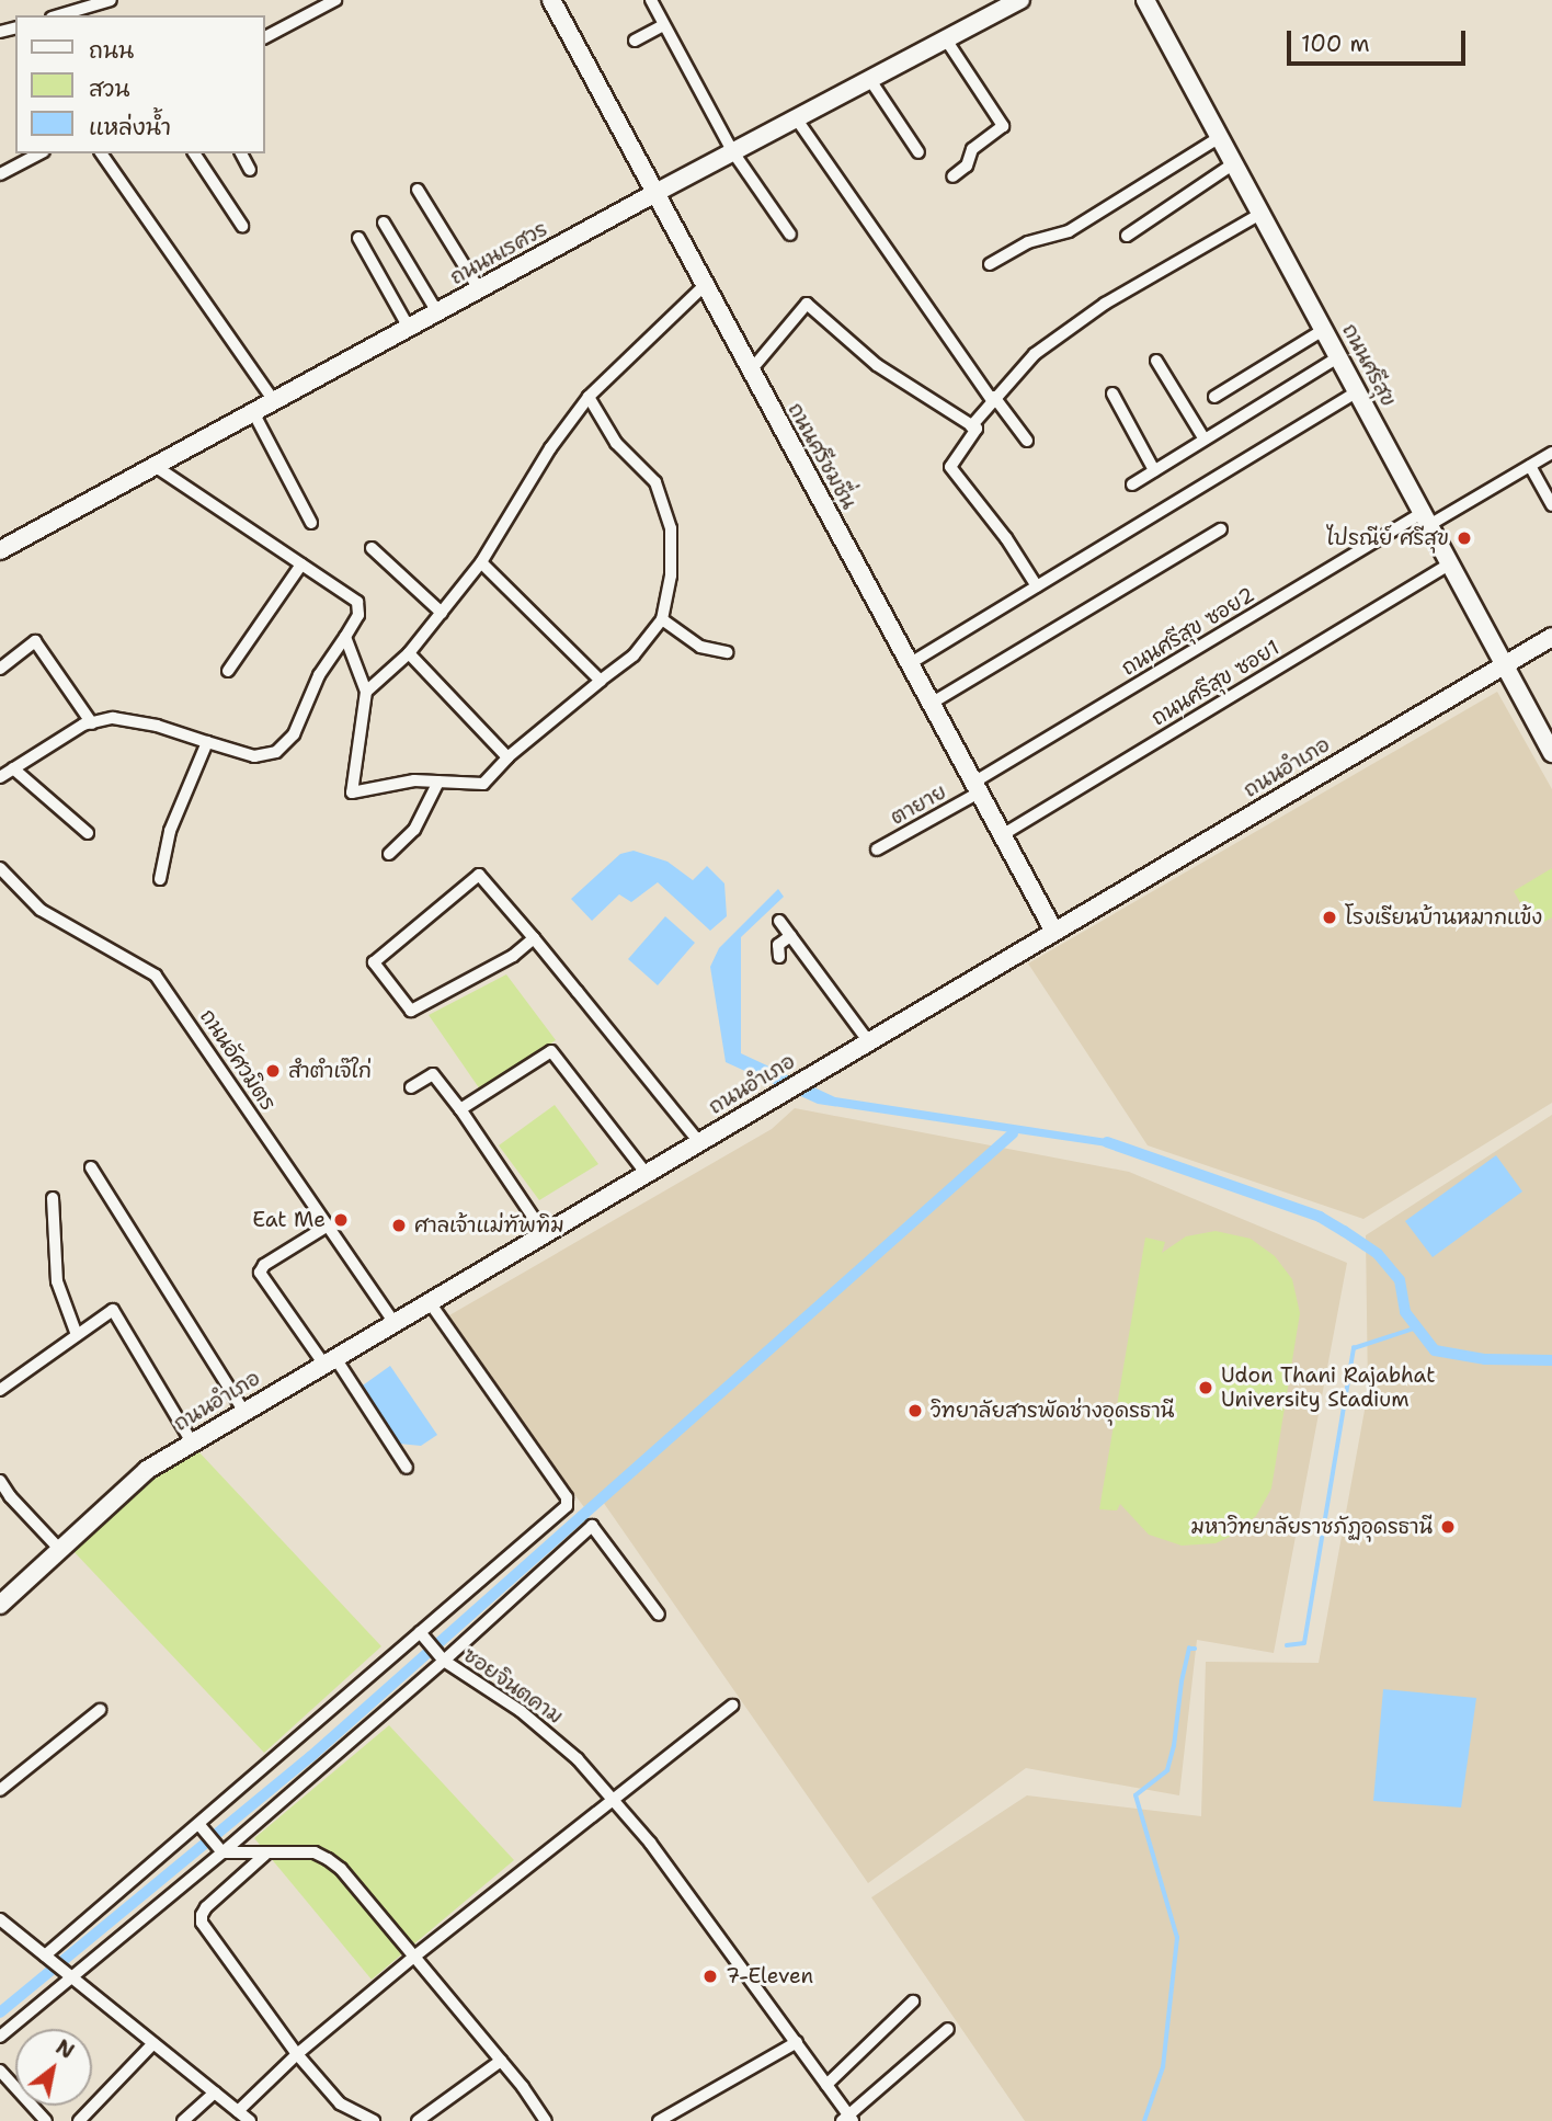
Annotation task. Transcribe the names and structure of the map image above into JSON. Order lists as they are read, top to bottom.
{
  "streets": {
    "street": [
      "ถนนนเรศวร",
      "ถนนศรีสุข",
      "ถนนศรีชมชื่น",
      "ถนนศรีสุข ซอย2",
      "ถนนศรีสุข ซอย1",
      "ถนนอำเภอ",
      "ตายาย",
      "ถนนอัศวมิตร",
      "ซอยจินตคาม"
    ]
  },
  "crossings": [
    ["ถนนนเรศวร", "ถนนศรีชมชื่น"],
    ["ถนนศรีสุข", "ถนนศรีสุข ซอย2"],
    ["ถนนศรีสุข", "ถนนศรีสุข ซอย1"],
    ["ถนนศรีสุข", "ถนนอำเภอ"],
    ["ถนนศรีชมชื่น", "ถนนศรีสุข ซอย2"],
    ["ถนนศรีชมชื่น", "ถนนศรีสุข ซอย1"],
    ["ถนนศรีชมชื่น", "ถนนอำเภอ"],
    ["ถนนศรีชมชื่น", "ตายาย"],
    ["ถนนศรีสุข ซอย2", "ตายาย"],
    ["ถนนอำเภอ", "ถนนอัศวมิตร"]
  ],
  "places": [
    "ไปรณีย์ ศรีสุข",
    "โรงเรียนบ้านหมากแข้ง",
    "สำตำเจ๊ใก่",
    "Eat Me",
    "ศาลเจ้าแม่ทัพทิม",
    "Udon Thani Rajabhat University Stadium",
    "วิทยาลัยสารพัดช่างอุดรธานี",
    "มหาวิทยาลัยราชภัฏอุดรธานี",
    "7-Eleven"
  ],
  "legend": ["ถนน", "สวน", "แหล่งน้ำ"],
  "scale_bar": "100 m",
  "north": "top right"
}
